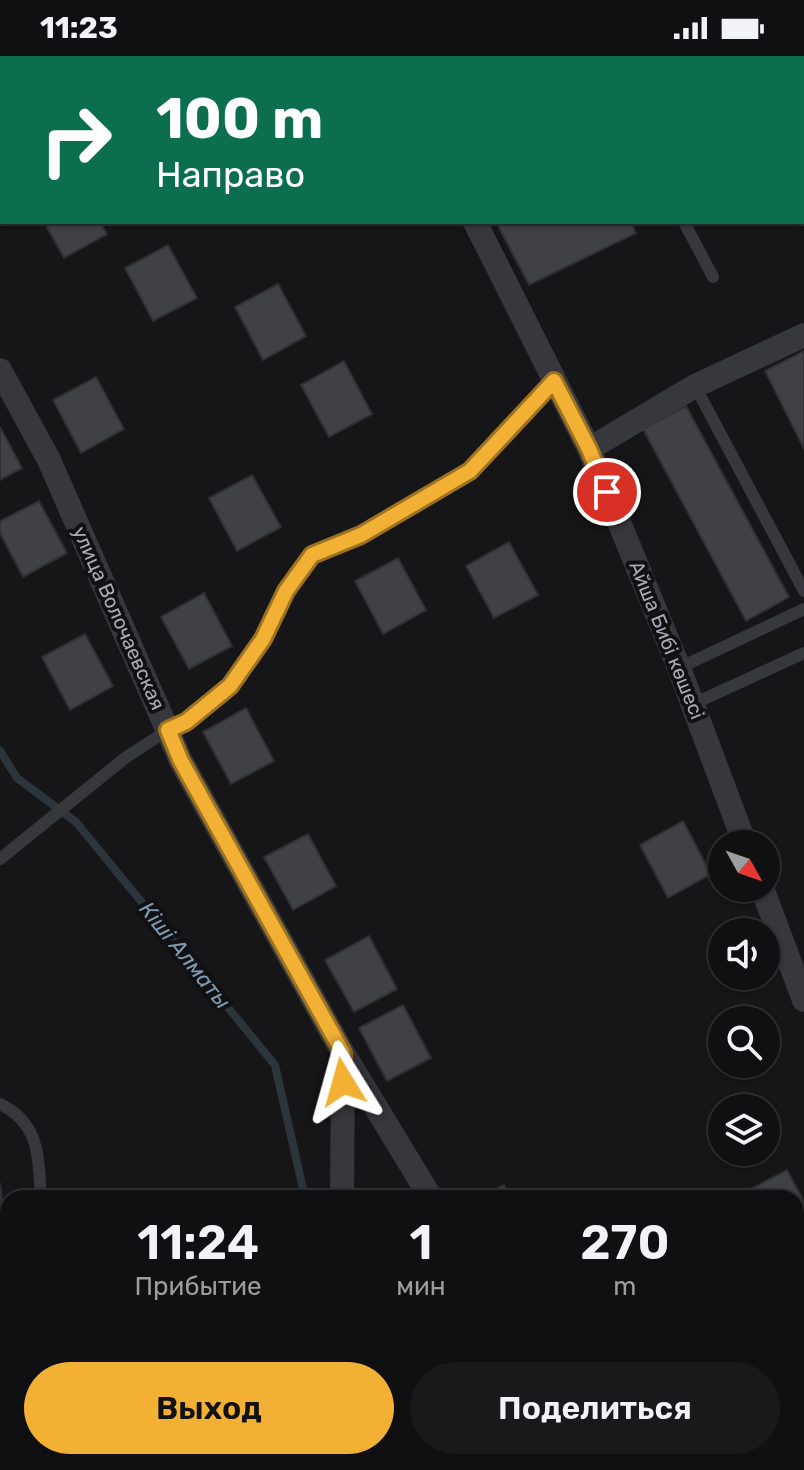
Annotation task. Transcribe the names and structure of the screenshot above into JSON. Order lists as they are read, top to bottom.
{
  "streets": {
    "street": ["улица Волочаевская", "Айша Бибі көшесі"]
  },
  "water": ["Кіші Алматы"],
  "north": "bottom right",
  "page": {
    "status": "11:23",
    "turn": ["100 m", "Направо"],
    "eta": [
      "11:24",
      "Прибытие",
      "1",
      "мин",
      "270",
      "m"
    ],
    "buttons": ["Выход", "Поделиться"]
  }
}
